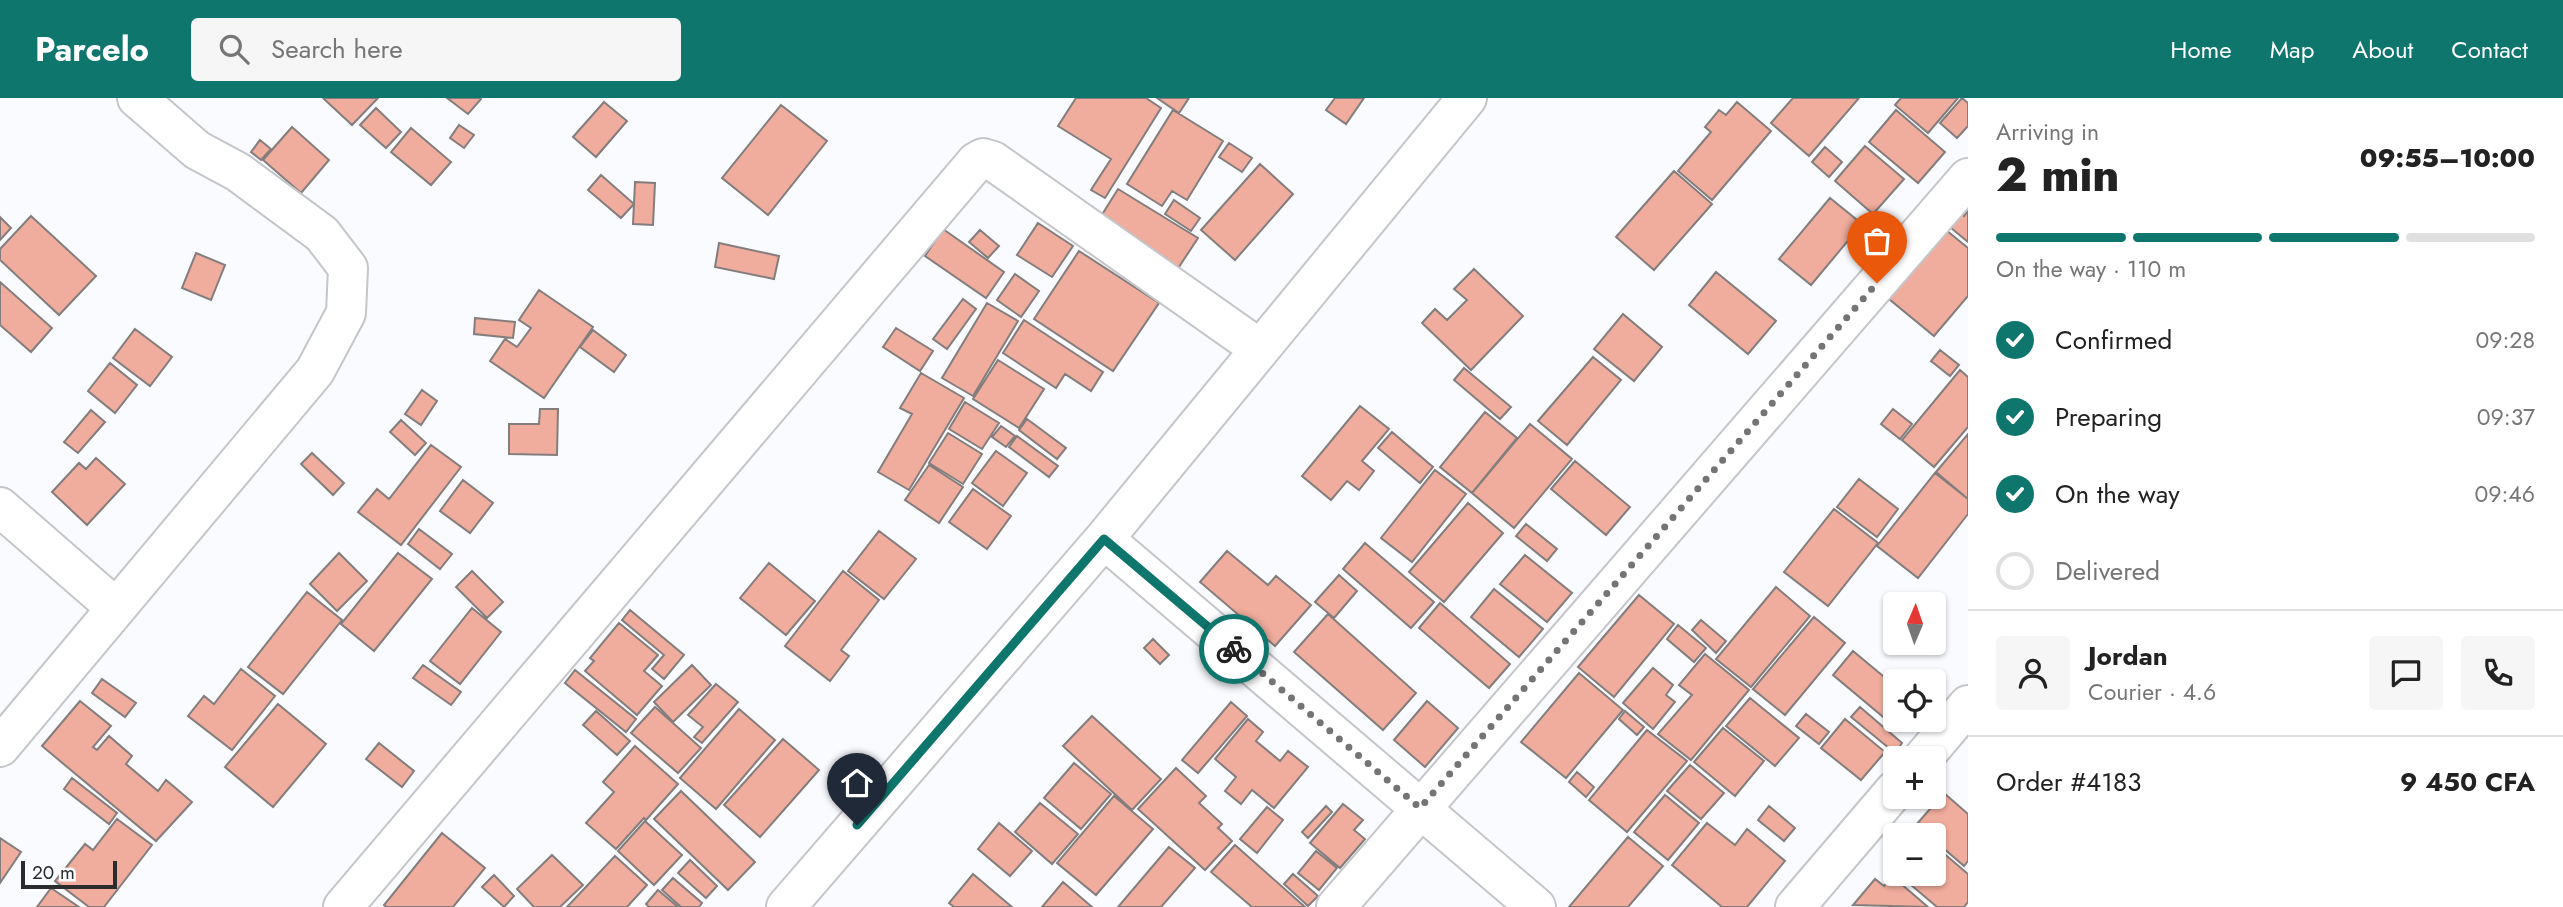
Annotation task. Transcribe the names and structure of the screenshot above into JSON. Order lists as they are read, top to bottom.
{
  "scale_bar": "20 m",
  "north": "top",
  "page": {
    "header": "Parcelo",
    "search": "Search here",
    "nav": [
      "Home",
      "Map",
      "About",
      "Contact"
    ],
    "heading": ["2 min", "Arriving in", "09:55–10:00"],
    "panel": [
      "Jordan",
      "Courier · 4.6",
      "Order #4183",
      "9 450 CFA"
    ],
    "bar": "On the way · 110 m",
    "list": [
      ["Confirmed", "09:28"],
      ["Preparing", "09:37"],
      ["On the way", "09:46"],
      "Delivered"
    ],
    "map_buttons": ["+", "−"],
    "scale": "20 m"
  }
}
